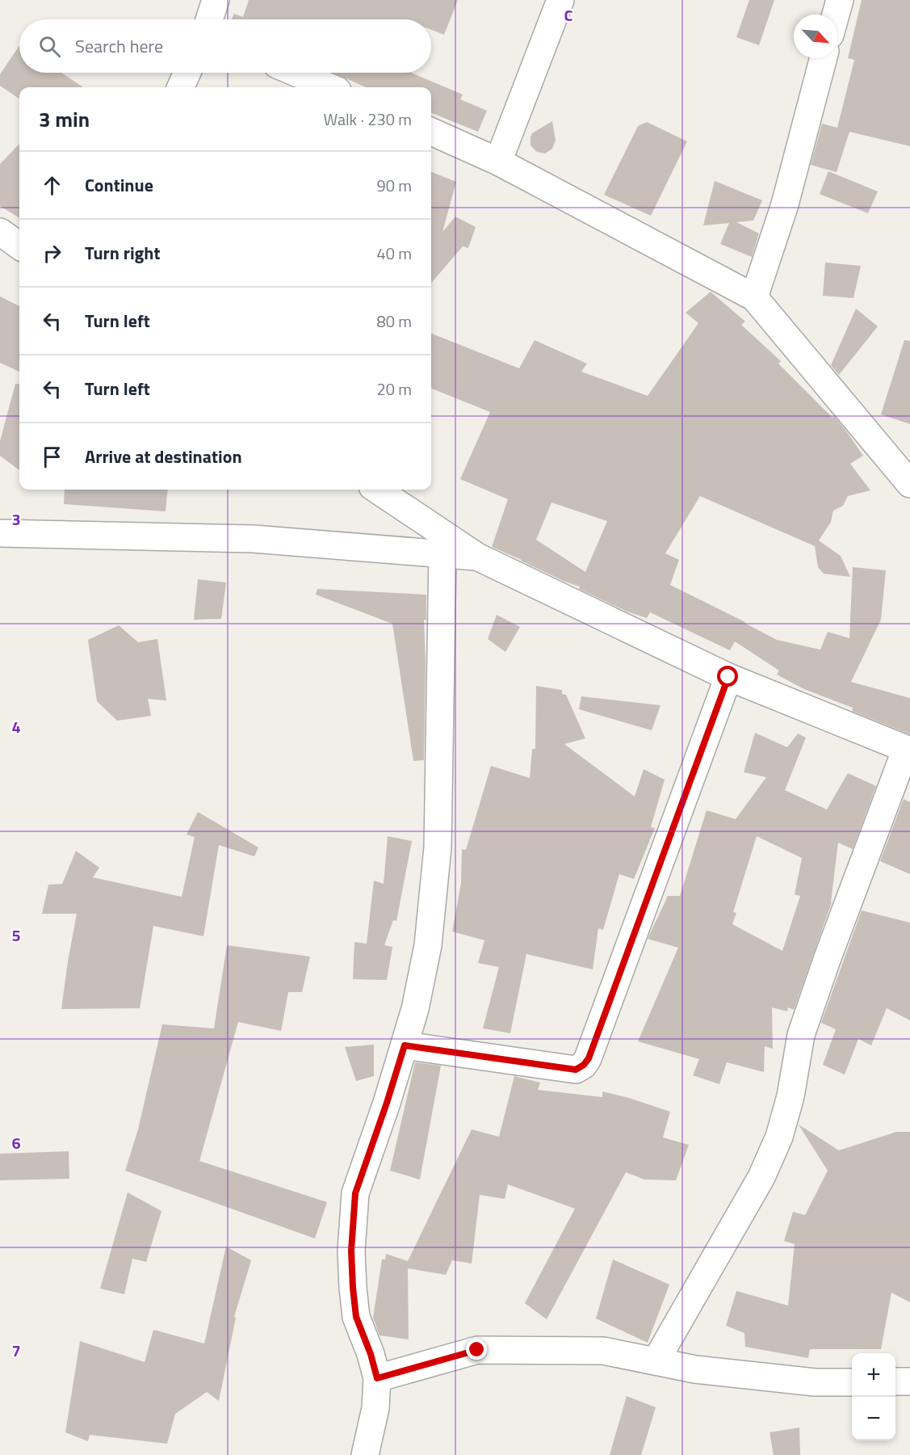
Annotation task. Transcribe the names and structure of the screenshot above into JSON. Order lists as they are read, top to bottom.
{
  "north": "bottom right",
  "page": {
    "search": "Search here",
    "heading": ["3 min", "Walk · 230 m"],
    "list": [
      ["Continue", "90 m"],
      ["Turn right", "40 m"],
      ["Turn left", "80 m"],
      ["Turn left", "20 m"],
      "Arrive at destination"
    ],
    "map_buttons": ["+", "−"]
  },
  "grid": {
    "columns": ["C"],
    "rows": [
      "3",
      "4",
      "5",
      "6",
      "7"
    ]
  }
}
